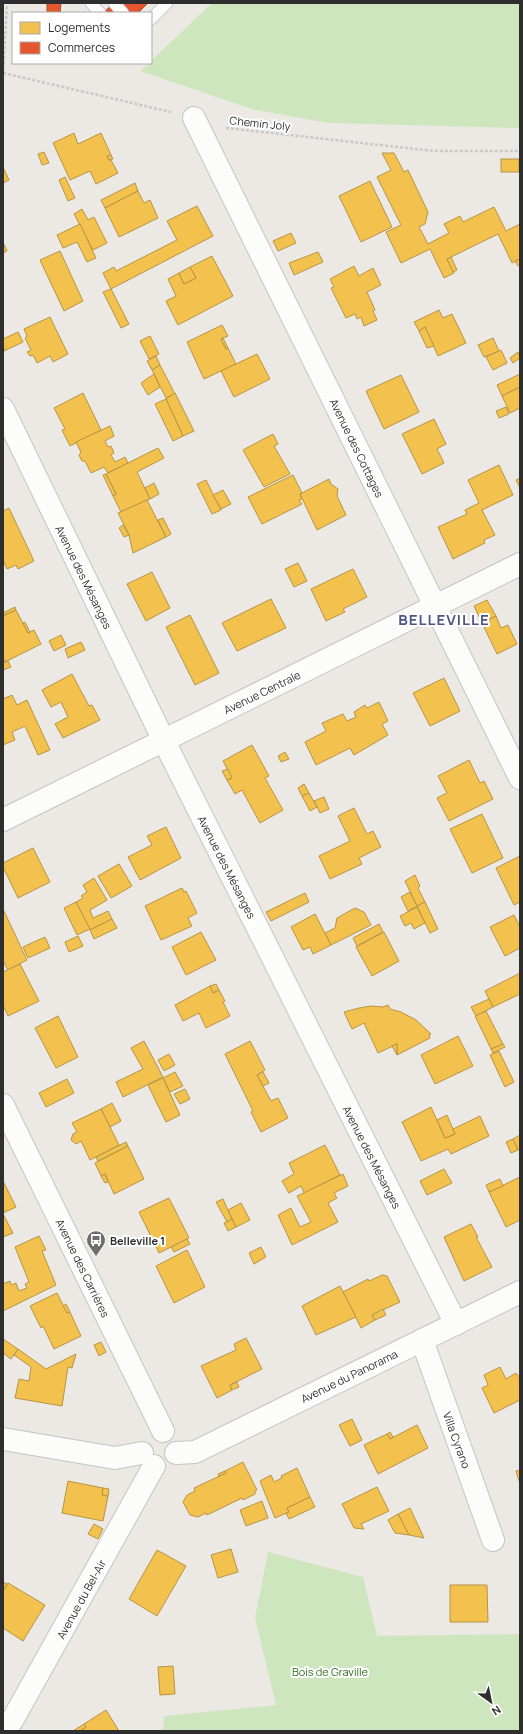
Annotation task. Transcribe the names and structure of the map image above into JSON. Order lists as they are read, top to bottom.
{
  "streets": {
    "street": [
      "Avenue des Cottages",
      "Avenue des Mésanges",
      "Avenue Centrale",
      "Avenue des Carrières",
      "Avenue du Panorama",
      "Villa Cyrano",
      "Avenue du Bel-Air"
    ],
    "path": ["Chemin Joly"]
  },
  "crossings": [
    ["Chemin Joly", "Avenue des Cottages"],
    ["Avenue des Cottages", "Avenue Centrale"],
    ["Avenue des Mésanges", "Avenue Centrale"],
    ["Avenue des Mésanges", "Avenue du Panorama"],
    ["Avenue des Carrières", "Avenue du Panorama"],
    ["Avenue des Carrières", "Avenue du Bel-Air"],
    ["Avenue du Panorama", "Villa Cyrano"],
    ["Avenue du Panorama", "Avenue du Bel-Air"]
  ],
  "districts": ["BELLEVILLE"],
  "parks": ["Bois de Graville"],
  "places": {
    "bus stop": ["Belleville 1"]
  },
  "legend": ["Logements", "Commerces"],
  "north": "bottom right"
}
